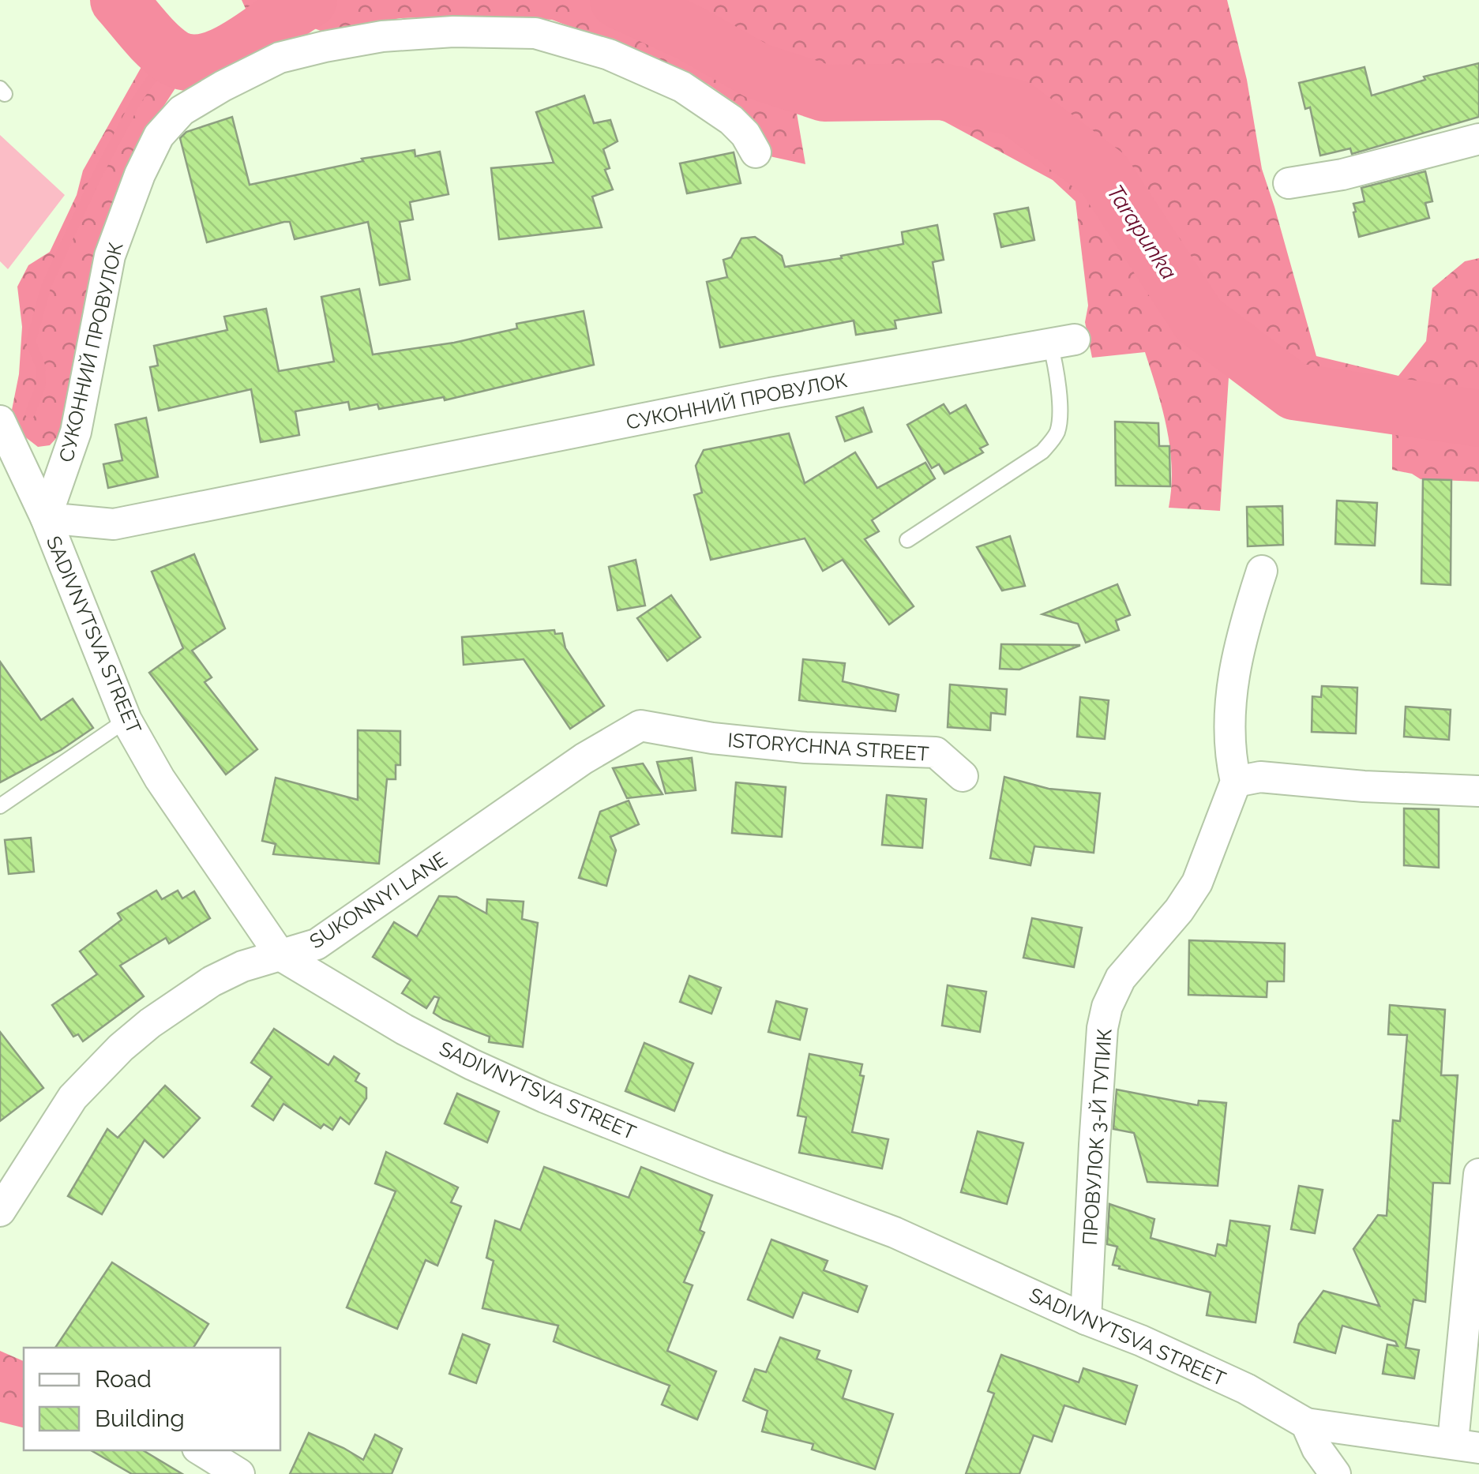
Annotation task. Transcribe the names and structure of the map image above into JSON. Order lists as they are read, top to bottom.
{
  "streets": {
    "street": [
      "СУКОННИЙ ПРОВУЛОК",
      "SADIVNYTSVA STREET",
      "ISTORYCHNA STREET",
      "SUKONNYI LANE",
      "ПРОВУЛОК 3-Й ТУПИК"
    ]
  },
  "crossings": [
    ["СУКОННИЙ ПРОВУЛОК", "SADIVNYTSVA STREET"],
    ["SADIVNYTSVA STREET", "SUKONNYI LANE"],
    ["SADIVNYTSVA STREET", "ПРОВУЛОК 3-Й ТУПИК"],
    ["ISTORYCHNA STREET", "SUKONNYI LANE"]
  ],
  "water": ["Tarapunka"],
  "legend": ["Road", "Building"]
}
